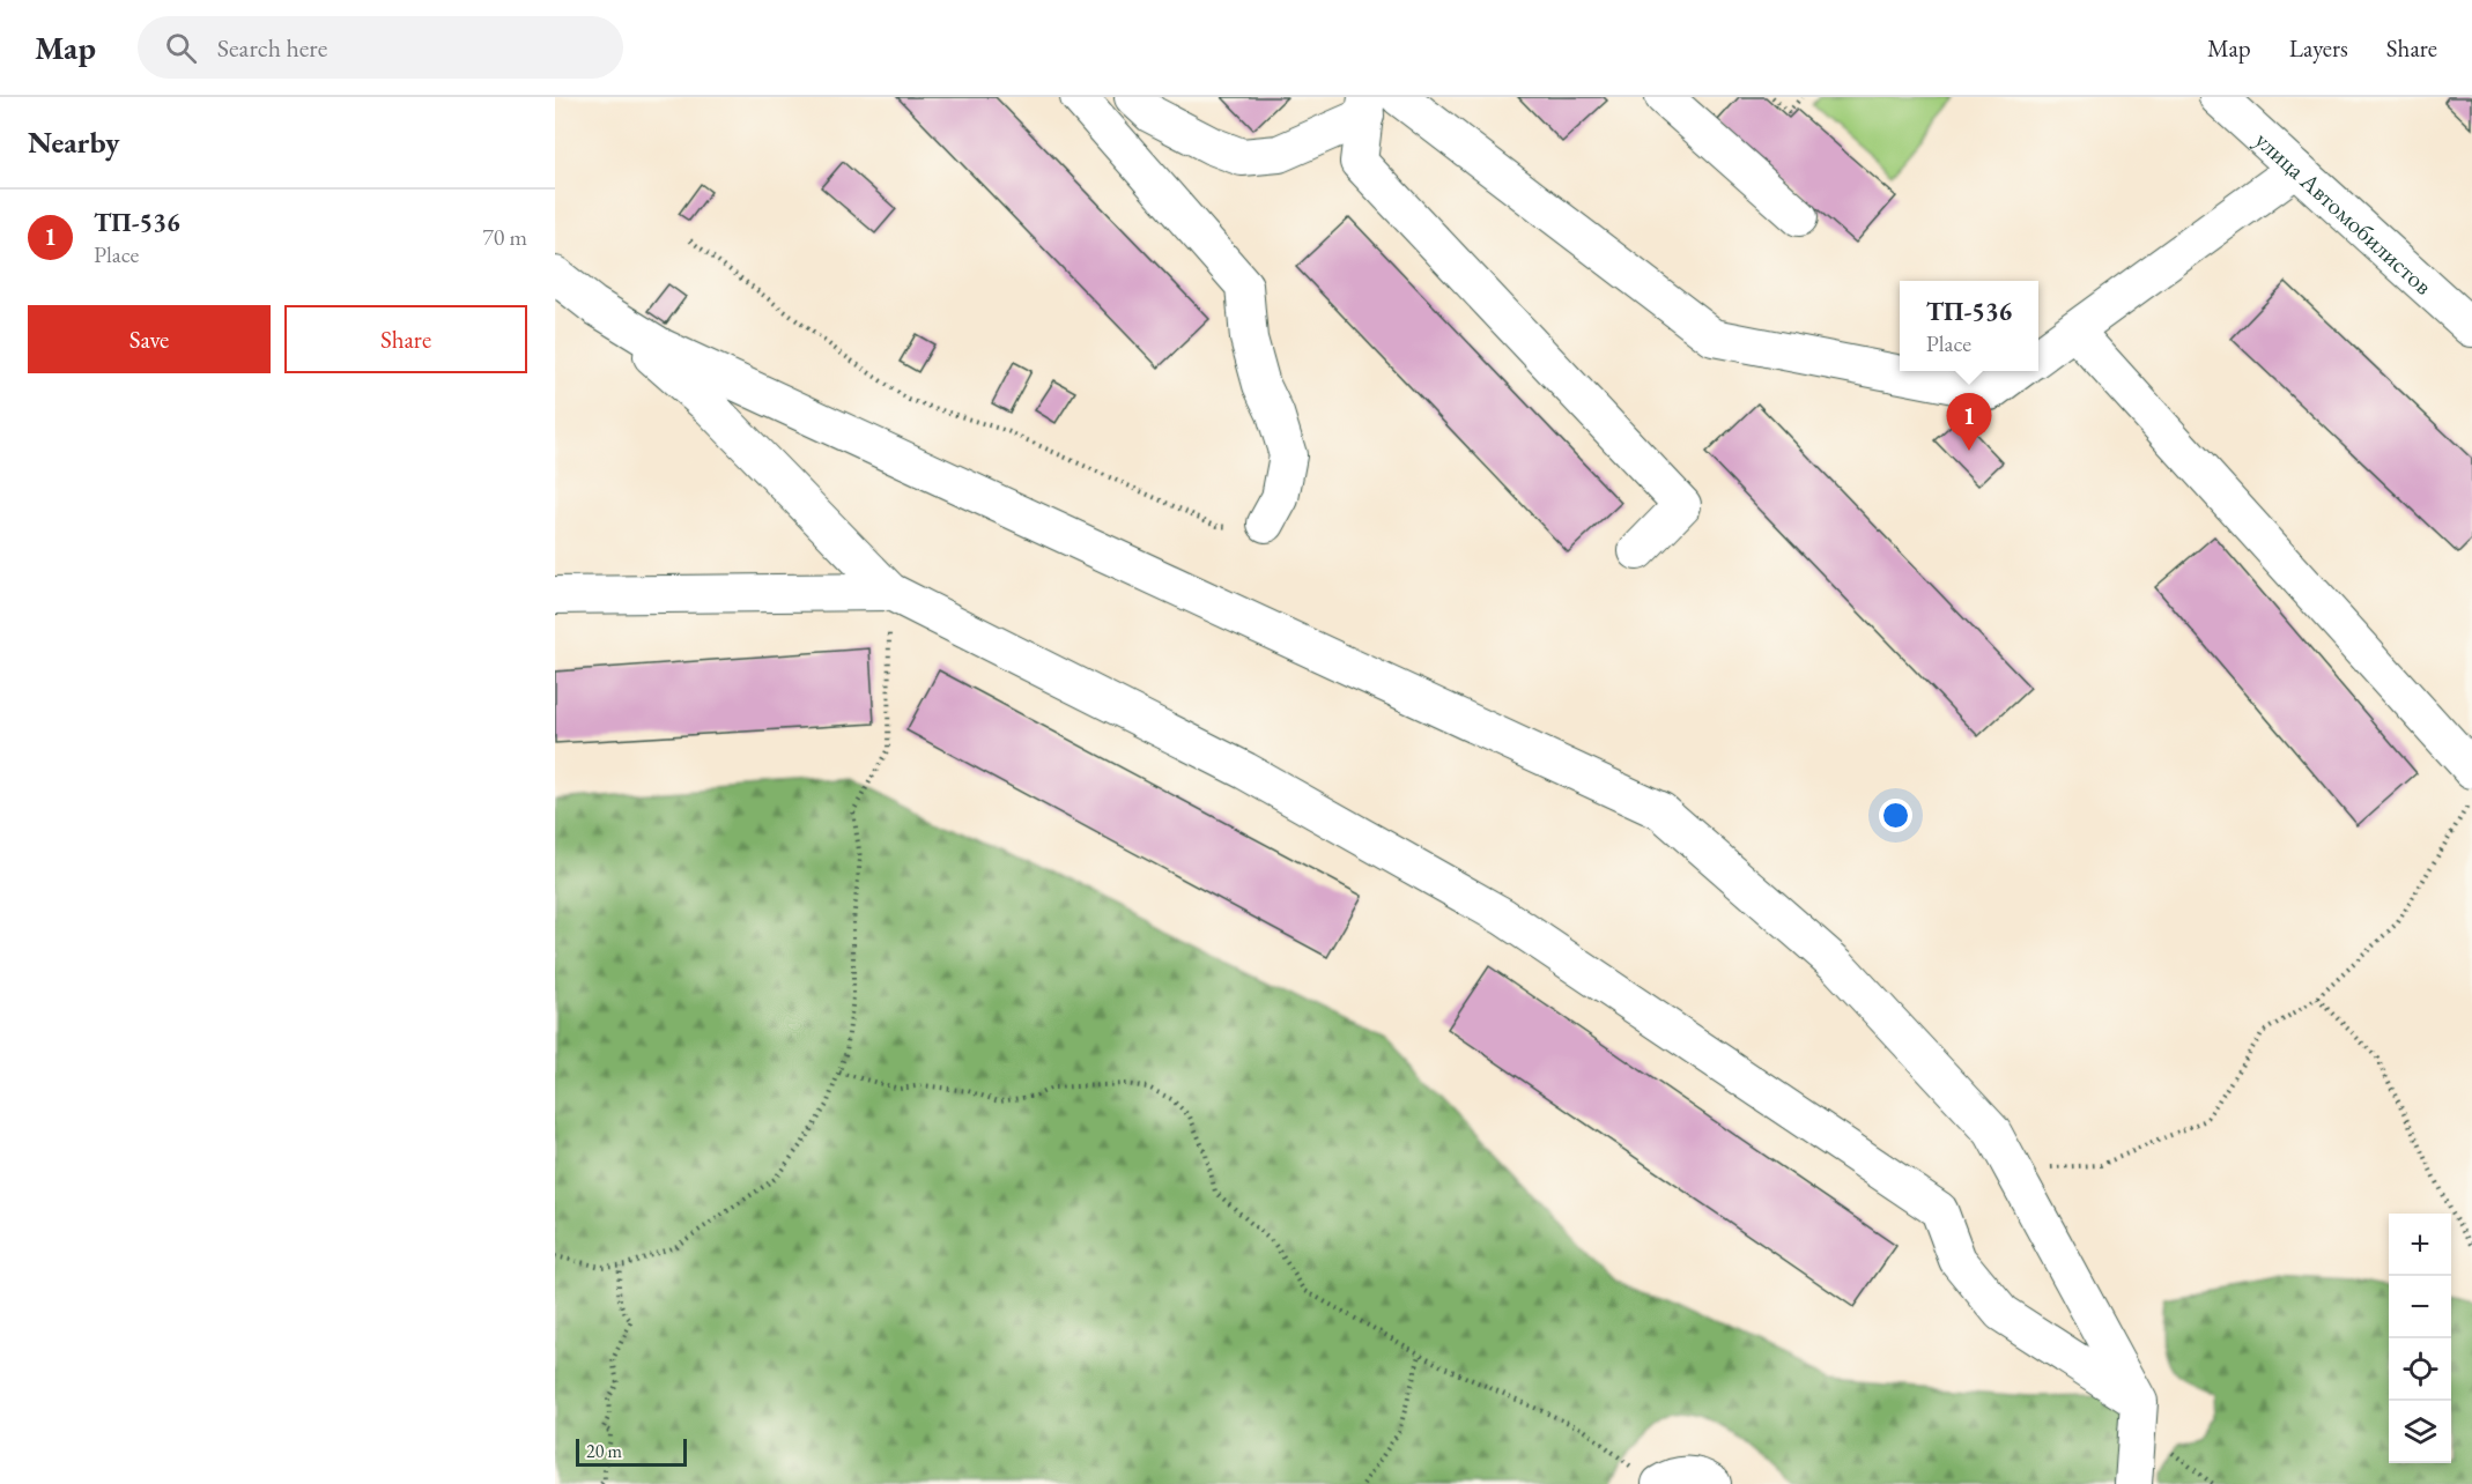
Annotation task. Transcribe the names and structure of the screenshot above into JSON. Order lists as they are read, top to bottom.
{
  "streets": {
    "street": ["улица Автомобилистов"]
  },
  "scale_bar": "20 m",
  "page": {
    "header": "Map",
    "search": "Search here",
    "nav": ["Map", "Layers", "Share"],
    "heading": "Nearby",
    "list": [
      {
        "mark": "1",
        "name": "ТП-536",
        "note": "Place",
        "value": "70 m"
      }
    ],
    "popup": ["ТП-536", "Place"],
    "buttons": ["Save", "Share"],
    "pins": "1",
    "map_buttons": ["+", "−"],
    "scale": "20 m"
  }
}
